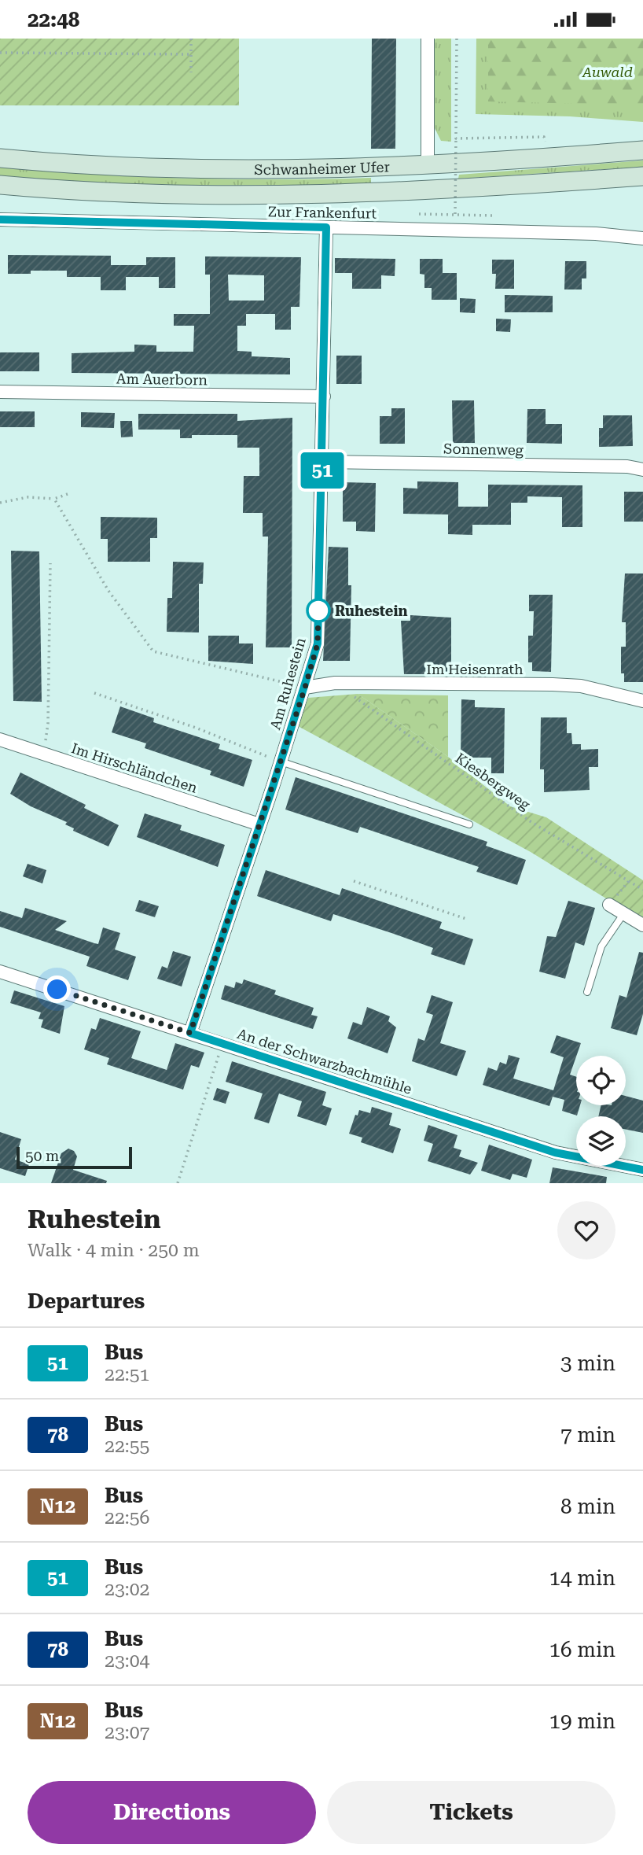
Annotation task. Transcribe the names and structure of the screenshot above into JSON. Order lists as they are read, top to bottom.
{
  "streets": {
    "main road": ["Schwanheimer Ufer"],
    "street": [
      "Zur Frankenfurt",
      "Am Auerborn",
      "Sonnenweg",
      "Im Heisenrath",
      "Am Ruhestein",
      "Im Hirschländchen",
      "An der Schwarzbachmühle"
    ],
    "path": ["Kiesbergweg"]
  },
  "crossings": [
    ["Zur Frankenfurt", "Am Ruhestein"],
    ["Am Auerborn", "Am Ruhestein"],
    ["Sonnenweg", "Am Ruhestein"],
    ["Im Heisenrath", "Am Ruhestein"],
    ["Im Heisenrath", "Kiesbergweg"],
    ["Am Ruhestein", "Im Hirschländchen"],
    ["Am Ruhestein", "An der Schwarzbachmühle"]
  ],
  "parks": ["Auwald"],
  "places": ["Ruhestein"],
  "lines": ["bus line 51"],
  "scale_bar": "50 m",
  "page": {
    "status": "22:48",
    "on_map": "51",
    "scale": "50 m",
    "heading": [
      ["Ruhestein", "Walk · 4 min · 250 m"],
      "Departures"
    ],
    "list": [
      {
        "mark": "51",
        "name": "Bus",
        "note": "22:51",
        "value": "3 min"
      },
      {
        "mark": "78",
        "name": "Bus",
        "note": "22:55",
        "value": "7 min"
      },
      {
        "mark": "N12",
        "name": "Bus",
        "note": "22:56",
        "value": "8 min"
      },
      {
        "mark": "51",
        "name": "Bus",
        "note": "23:02",
        "value": "14 min"
      },
      {
        "mark": "78",
        "name": "Bus",
        "note": "23:04",
        "value": "16 min"
      },
      {
        "mark": "N12",
        "name": "Bus",
        "note": "23:07",
        "value": "19 min"
      }
    ],
    "buttons": ["Directions", "Tickets"]
  }
}
